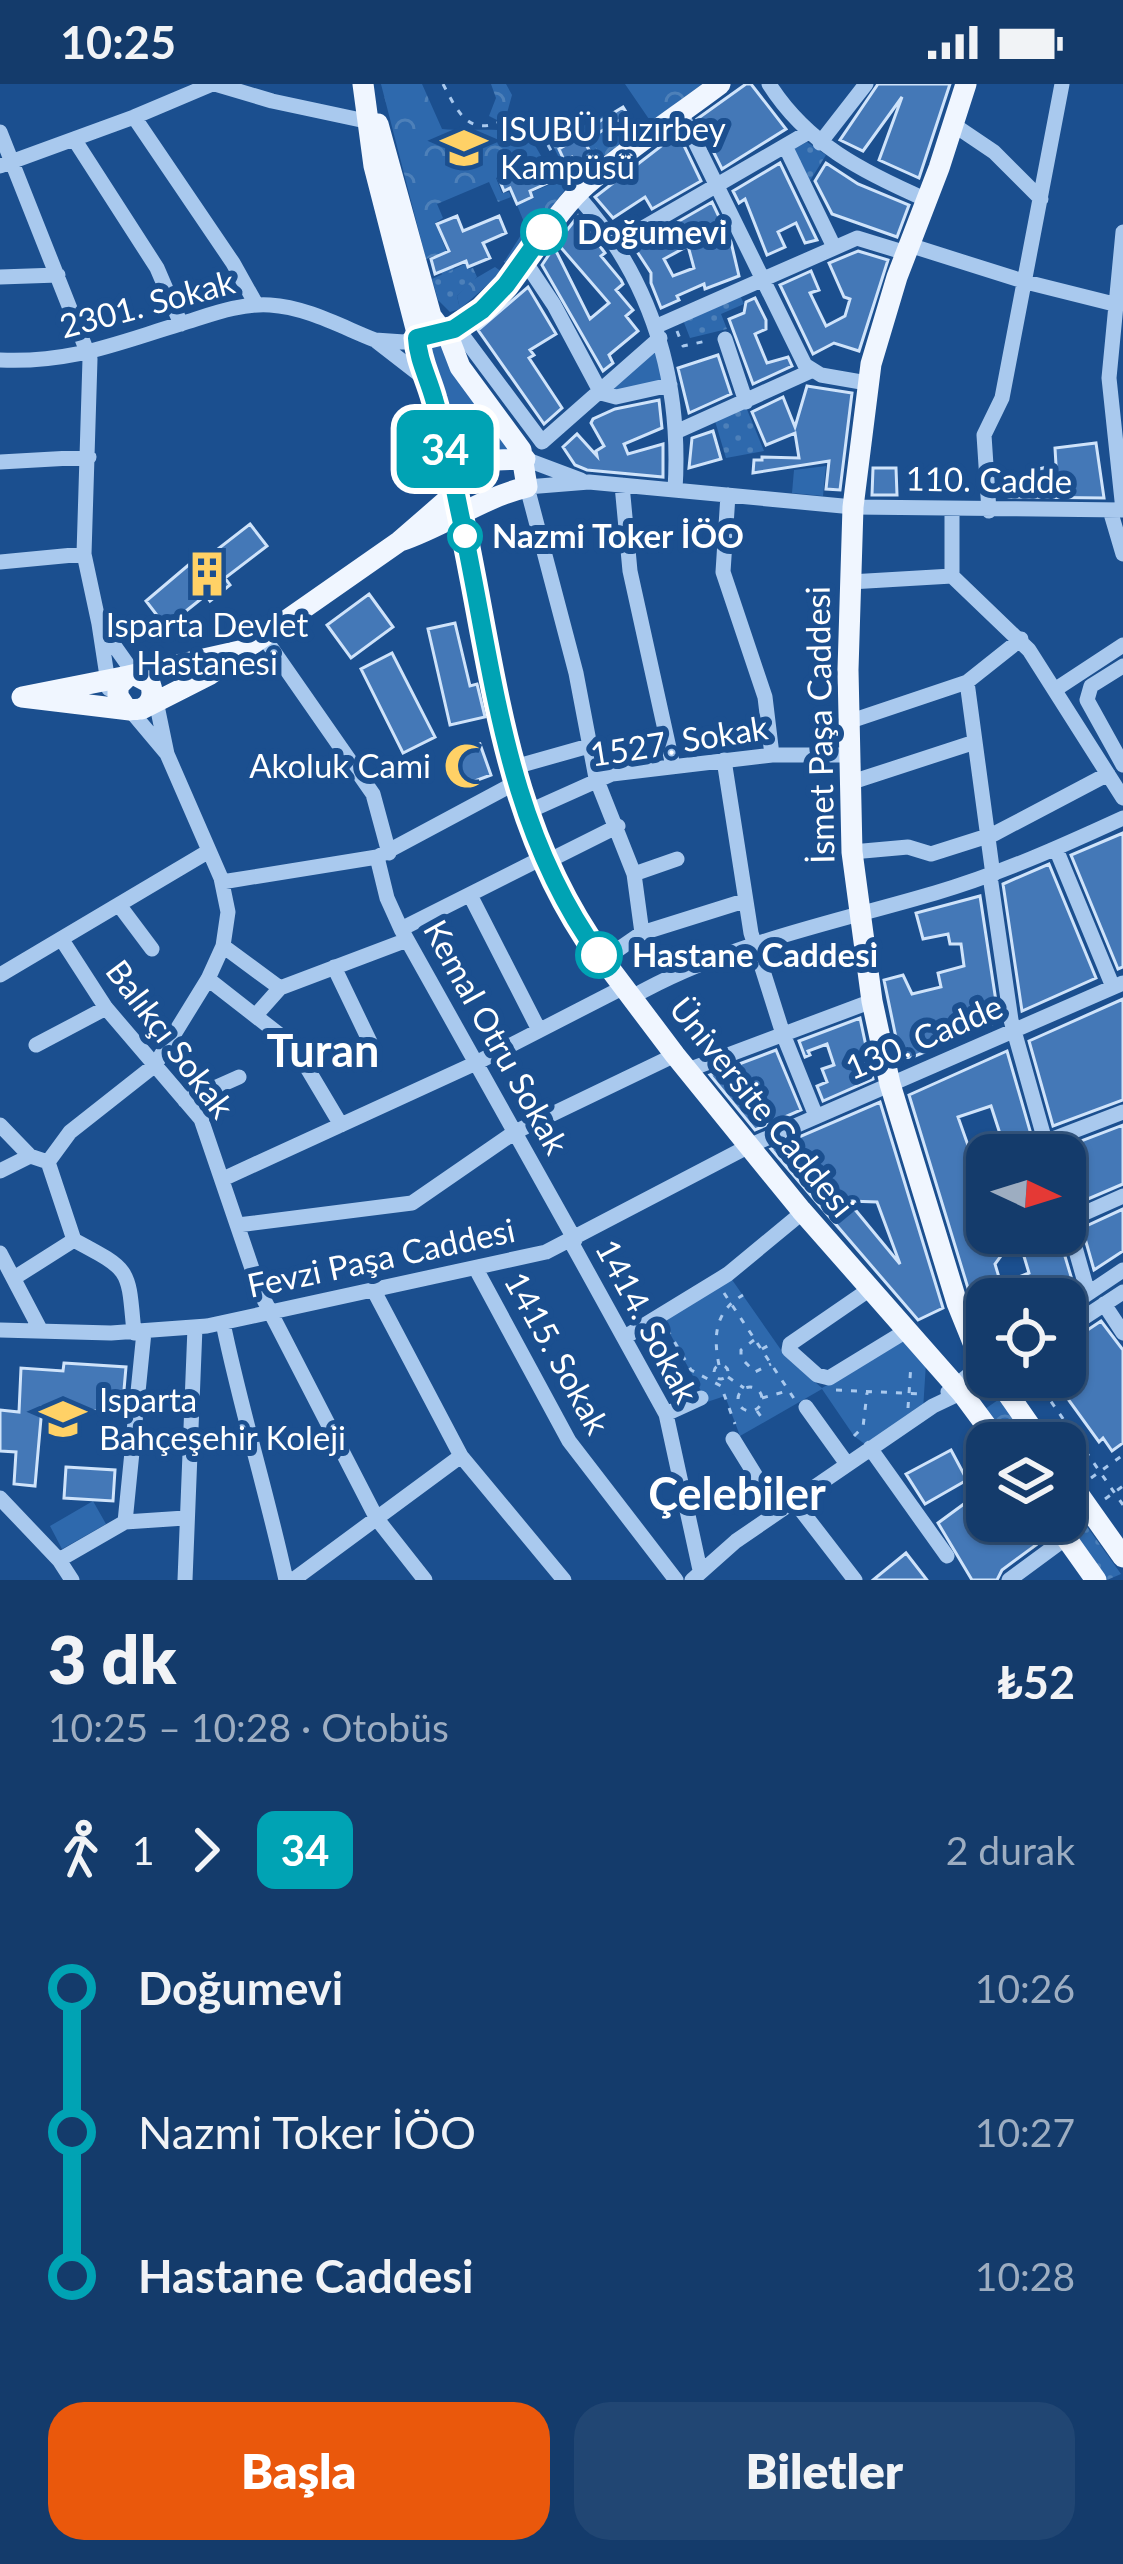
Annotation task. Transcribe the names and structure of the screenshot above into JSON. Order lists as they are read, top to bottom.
{
  "streets": {
    "main road": ["İsmet Paşa Caddesi", "Üniversite Caddesi"],
    "street": [
      "2301. Sokak",
      "110. Cadde",
      "1527. Sokak",
      "Kemal Otru Sokak",
      "130. Cadde",
      "Balıkçı Sokak",
      "Fevzi Paşa Caddesi",
      "1414. Sokak",
      "1415. Sokak"
    ]
  },
  "crossings": [
    ["2301. Sokak", "Üniversite Caddesi"],
    ["110. Cadde", "İsmet Paşa Caddesi"],
    ["İsmet Paşa Caddesi", "1527. Sokak"],
    ["İsmet Paşa Caddesi", "130. Cadde"],
    ["1527. Sokak", "Üniversite Caddesi"],
    ["Kemal Otru Sokak", "Fevzi Paşa Caddesi"],
    ["Kemal Otru Sokak", "1414. Sokak"],
    ["130. Cadde", "Üniversite Caddesi"],
    ["130. Cadde", "Fevzi Paşa Caddesi"],
    ["Balıkçı Sokak", "Fevzi Paşa Caddesi"],
    ["Üniversite Caddesi", "Fevzi Paşa Caddesi"],
    ["Fevzi Paşa Caddesi", "1414. Sokak"],
    ["Fevzi Paşa Caddesi", "1415. Sokak"]
  ],
  "districts": ["Turan", "Çelebiler"],
  "places": {
    "school or university": ["ISUBÜ Hızırbey Kampüsü", "Isparta Bahçeşehir Koleji"],
    "other": ["Doğumevi", "Nazmi Toker İÖO", "Hastane Caddesi"],
    "building": ["Isparta Devlet Hastanesi"],
    "mosque": ["Akoluk Cami"]
  },
  "lines": ["bus line 34"],
  "north": "right",
  "page": {
    "status": "10:25",
    "on_map": "34",
    "heading": ["3 dk", "10:25 – 10:28 · Otobüs", "₺52"],
    "legs": ["1", "34", "2 durak"],
    "list": [
      {
        "name": "Doğumevi",
        "value": "10:26"
      },
      {
        "name": "Nazmi Toker İÖO",
        "value": "10:27"
      },
      {
        "name": "Hastane Caddesi",
        "value": "10:28"
      }
    ],
    "buttons": ["Başla", "Biletler"]
  }
}
